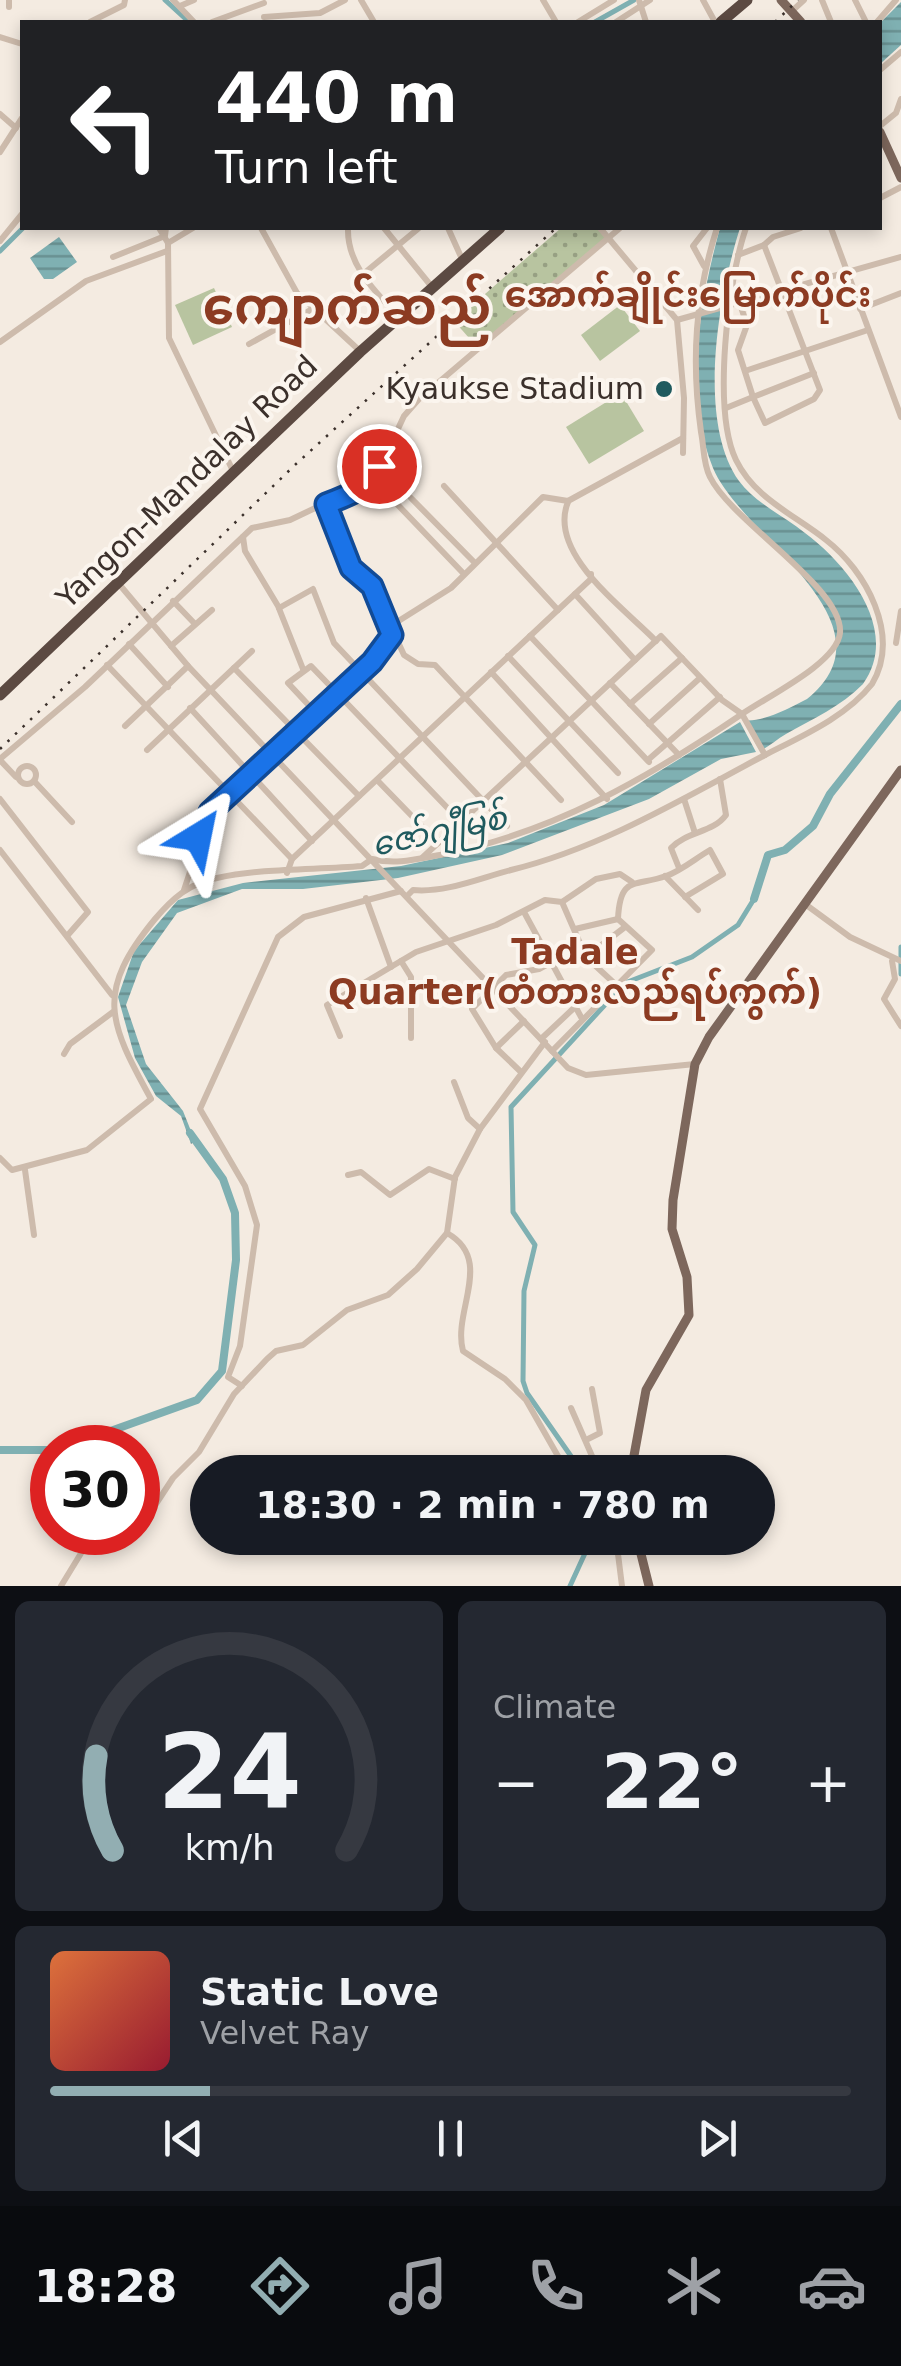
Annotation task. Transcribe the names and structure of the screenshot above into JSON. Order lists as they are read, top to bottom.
{
  "streets": {
    "highway": ["Yangon-Mandalay Road"]
  },
  "districts": ["အောက်ချိုင်းမြောက်ပိုင်း", "ကျောက်ဆည်", "Tadale Quarter(တံတားလည်ရပ်ကွက်)"],
  "water": ["ဇော်ဂျီမြစ်"],
  "places": ["Kyaukse Stadium"],
  "page": {
    "turn": ["440 m", "Turn left"],
    "limit": "30",
    "trip": "18:30 · 2 min · 780 m",
    "tile": "Climate",
    "heat": ["−", "22°", "+"],
    "song": ["Static Love", "Velvet Ray"],
    "tabs": "18:28",
    "gauge": ["24", "km/h"]
  }
}
